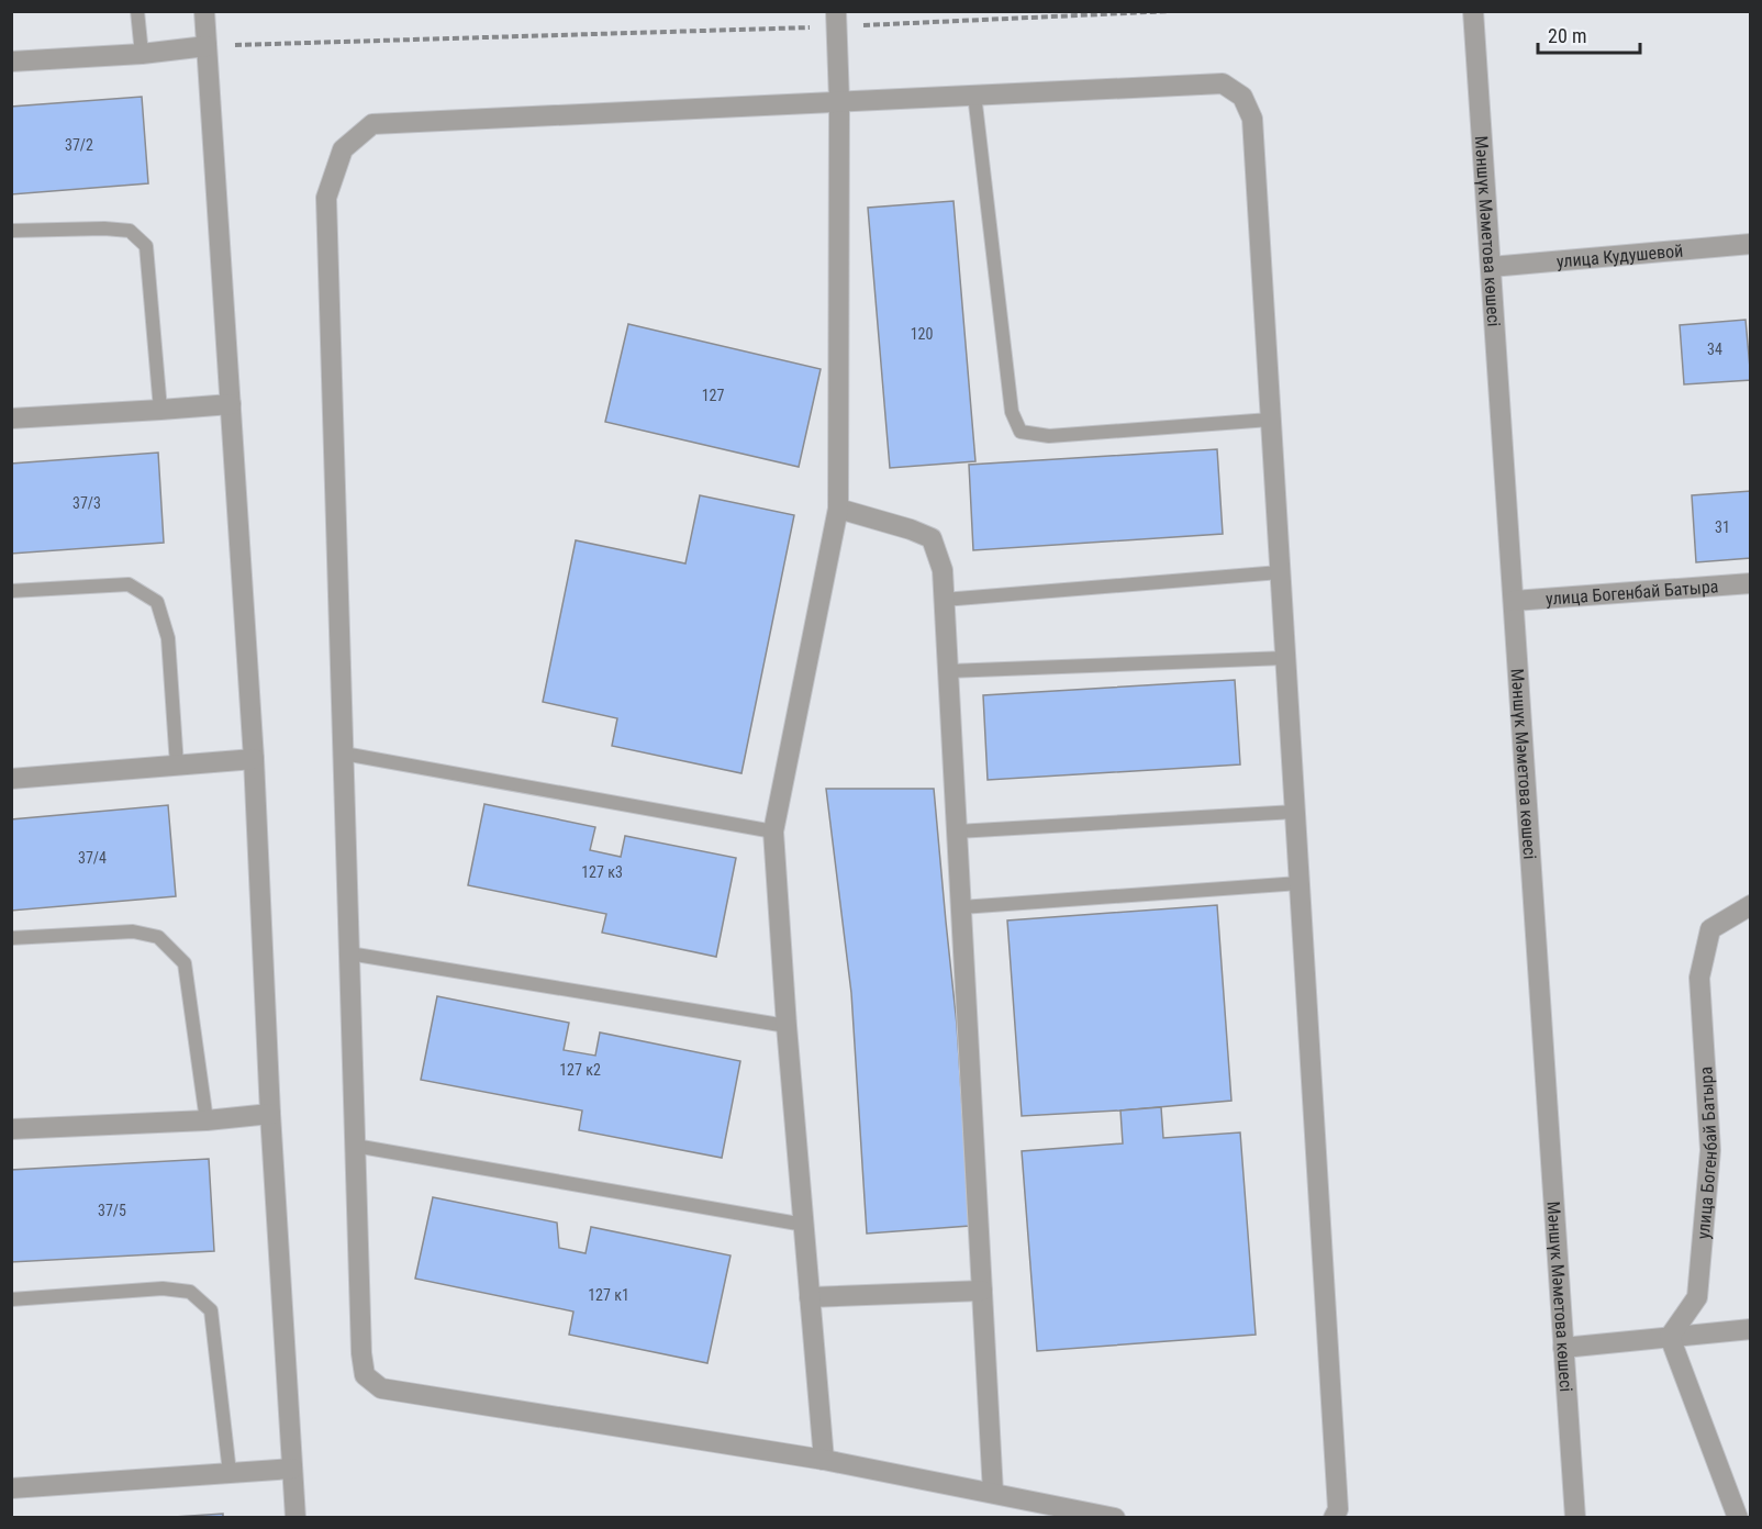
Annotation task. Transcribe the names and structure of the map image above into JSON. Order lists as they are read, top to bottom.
{
  "streets": {
    "street": ["Мәншүк Мәметова көшесі", "улица Кудушевой", "улица Богенбай Батыра"]
  },
  "crossings": [
    ["Мәншүк Мәметова көшесі", "улица Кудушевой"],
    ["Мәншүк Мәметова көшесі", "улица Богенбай Батыра"]
  ],
  "house_numbers": [
    "37/2",
    "120",
    "34",
    "127",
    "37/3",
    "31",
    "37/4",
    "127 к3",
    "127 к2",
    "37/5",
    "127 к1"
  ],
  "scale_bar": "20 m"
}
